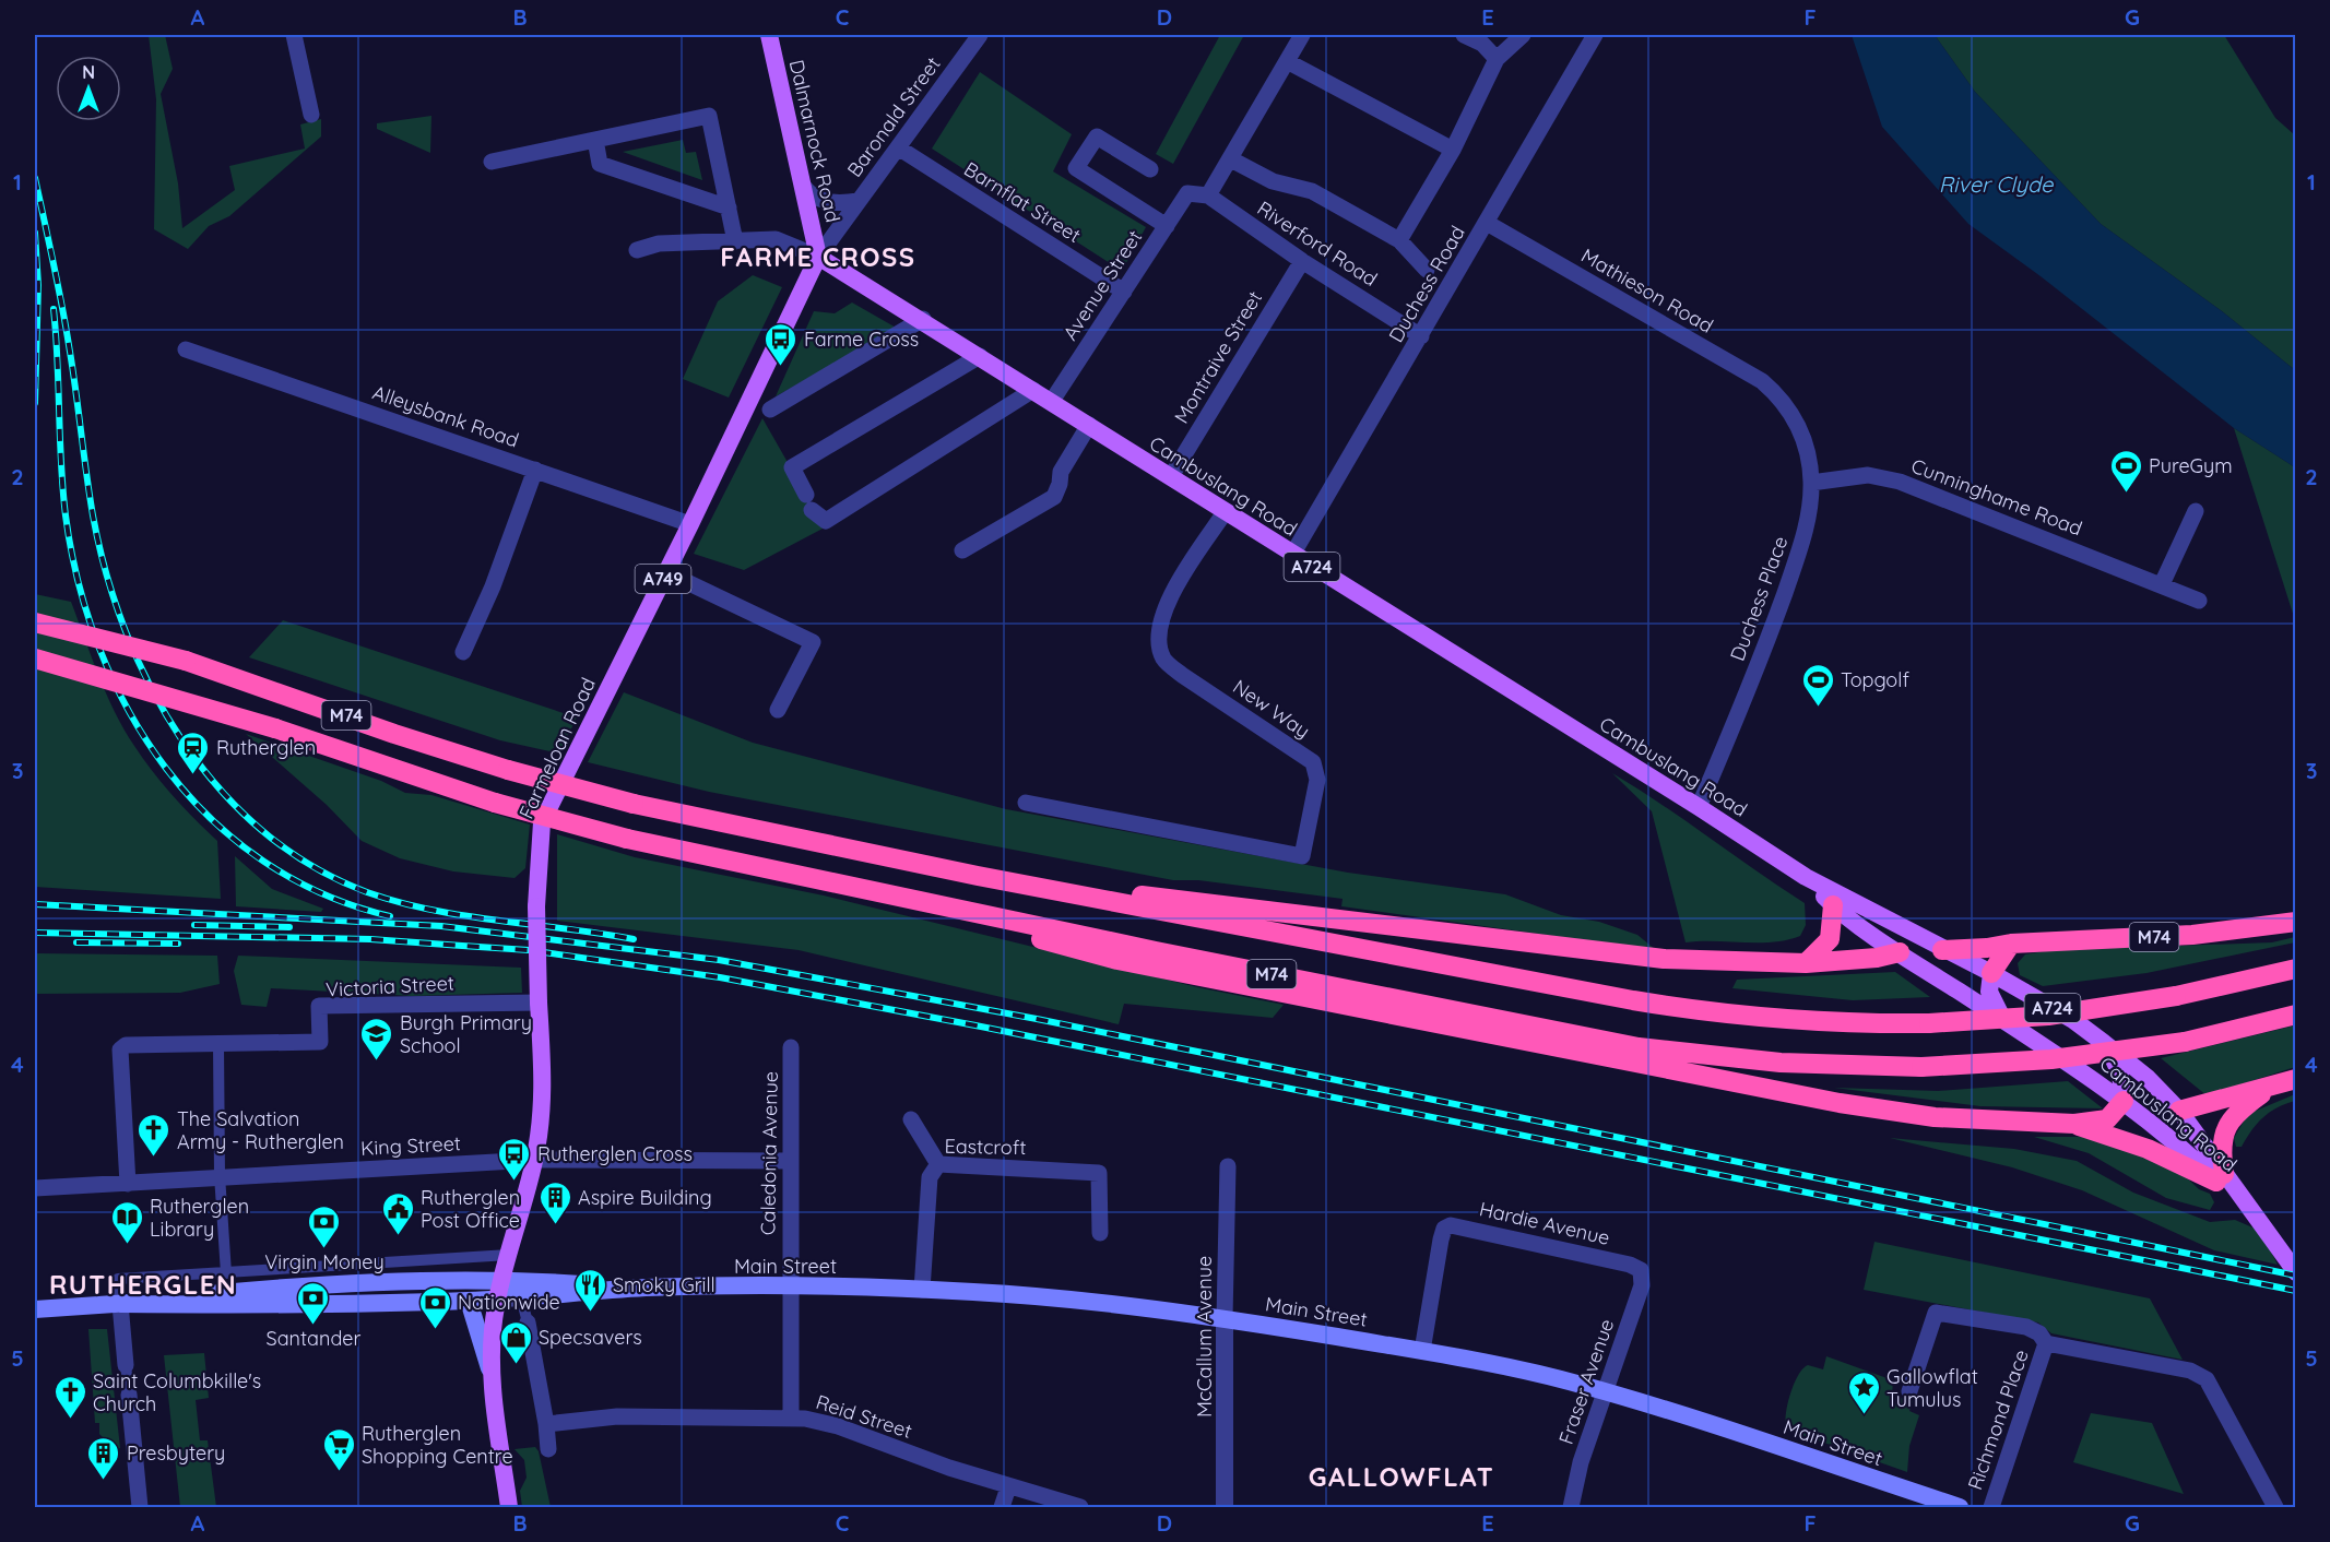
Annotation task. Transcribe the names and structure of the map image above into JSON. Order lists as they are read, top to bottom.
{
  "streets": {
    "highway": ["M74"],
    "main road": [
      "Dalmarnock Road",
      "Cambuslang Road",
      "A724",
      "A749",
      "Farmeloan Road",
      "Main Street"
    ],
    "street": [
      "Baronald Street",
      "Barnflat Street",
      "Riverford Road",
      "Duchess Road",
      "Avenue Street",
      "Mathieson Road",
      "Montraive Street",
      "Alleysbank Road",
      "Cunninghame Road",
      "Duchess Place",
      "New Way",
      "Victoria Street",
      "King Street",
      "Eastcroft",
      "Caledonia Avenue",
      "Hardie Avenue",
      "McCallum Avenue",
      "Fraser Avenue",
      "Reid Street",
      "Richmond Place"
    ]
  },
  "crossings": [
    ["Baronald Street", "Dalmarnock Road"],
    ["Baronald Street", "Barnflat Street"],
    ["Baronald Street", "Cambuslang Road"],
    ["Baronald Street", "Farmeloan Road"],
    ["Dalmarnock Road", "Cambuslang Road"],
    ["Dalmarnock Road", "Farmeloan Road"],
    ["Barnflat Street", "Avenue Street"],
    ["Riverford Road", "Duchess Road"],
    ["Riverford Road", "Avenue Street"],
    ["Riverford Road", "Montraive Street"],
    ["Duchess Road", "Mathieson Road"],
    ["Duchess Road", "Cambuslang Road"],
    ["Avenue Street", "Cambuslang Road"],
    ["Mathieson Road", "Duchess Place"],
    ["Montraive Street", "Cambuslang Road"],
    ["Alleysbank Road", "Farmeloan Road"],
    ["Cambuslang Road", "Duchess Place"],
    ["Cambuslang Road", "New Way"],
    ["Cambuslang Road", "M74"],
    ["Cambuslang Road", "Farmeloan Road"],
    ["Cunninghame Road", "Duchess Place"],
    ["A749", "Farmeloan Road"],
    ["A749", "Main Street"],
    ["Farmeloan Road", "Victoria Street"],
    ["Farmeloan Road", "King Street"],
    ["Farmeloan Road", "Main Street"],
    ["Victoria Street", "King Street"],
    ["King Street", "Caledonia Avenue"],
    ["Eastcroft", "Main Street"],
    ["Caledonia Avenue", "Main Street"],
    ["Caledonia Avenue", "Reid Street"],
    ["Hardie Avenue", "Main Street"],
    ["Hardie Avenue", "Fraser Avenue"],
    ["Main Street", "McCallum Avenue"],
    ["Main Street", "Fraser Avenue"]
  ],
  "districts": ["FARME CROSS", "RUTHERGLEN", "GALLOWFLAT"],
  "water": ["River Clyde"],
  "places": {
    "bus stop": ["Farme Cross", "Rutherglen Cross"],
    "sports": ["PureGym", "Topgolf"],
    "station": ["Rutherglen"],
    "school or university": ["Burgh Primary School"],
    "church": ["The Salvation Army - Rutherglen", "Saint Columbkille's Church"],
    "building": ["Aspire Building", "Presbytery"],
    "public building": ["Rutherglen Post Office"],
    "library": ["Rutherglen Library"],
    "bank": ["Virgin Money", "Santander", "Nationwide"],
    "restaurant": ["Smoky Grill"],
    "shop": ["Specsavers"],
    "place": ["Gallowflat Tumulus"],
    "supermarket": ["Rutherglen Shopping Centre"]
  },
  "north": "top",
  "grid": {
    "columns": [
      "A",
      "B",
      "C",
      "D",
      "E",
      "F",
      "G"
    ],
    "rows": [
      "1",
      "2",
      "3",
      "4",
      "5"
    ]
  }
}
